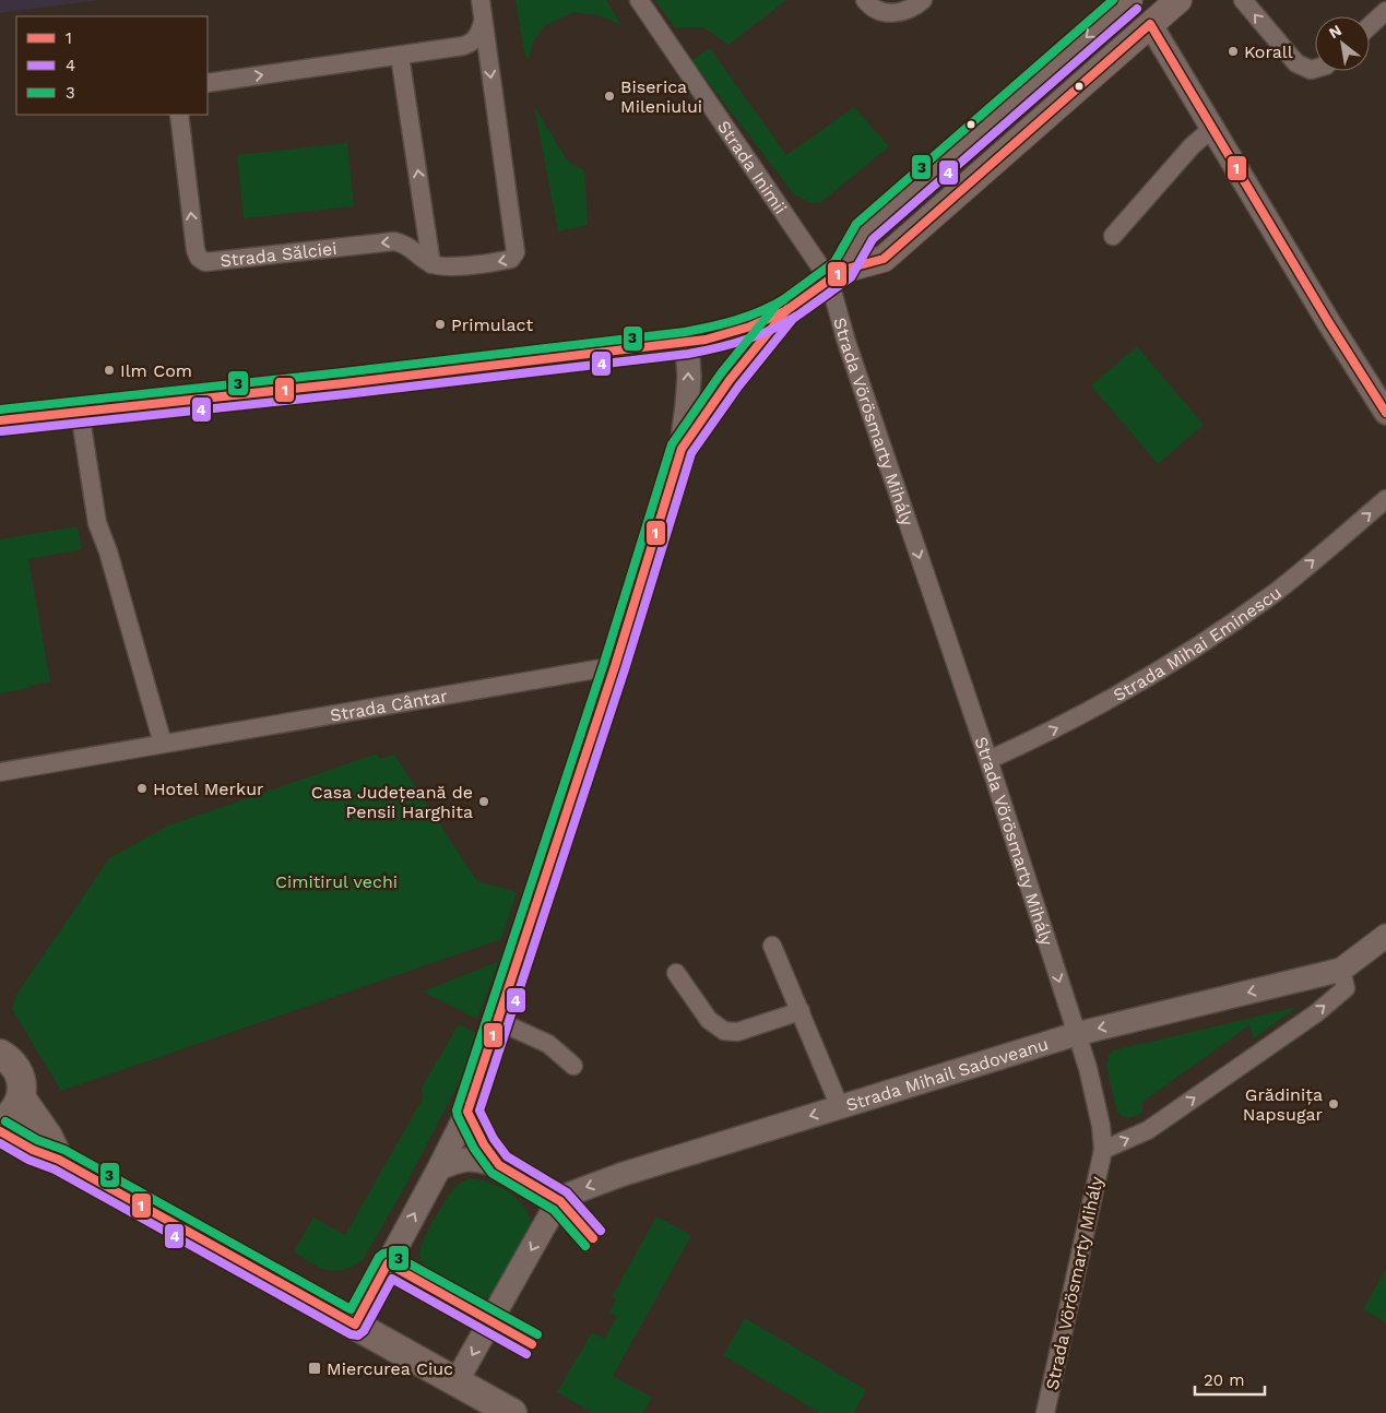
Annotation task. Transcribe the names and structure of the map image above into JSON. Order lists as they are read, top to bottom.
{
  "streets": {
    "street": [
      "Strada Inimii",
      "Strada Sălciei",
      "Strada Vörösmarty Mihály",
      "Strada Mihai Eminescu",
      "Strada Cântar",
      "Strada Mihail Sadoveanu"
    ]
  },
  "crossings": [
    ["Strada Inimii", "Strada Vörösmarty Mihály"],
    ["Strada Vörösmarty Mihály", "Strada Mihai Eminescu"],
    ["Strada Vörösmarty Mihály", "Strada Mihail Sadoveanu"]
  ],
  "one_way": ["Strada Vörösmarty Mihály", "Strada Mihai Eminescu", "Strada Mihail Sadoveanu"],
  "parks": ["Cimitirul vechi"],
  "places": {
    "other": [
      "Korall",
      "Biserica Mileniului",
      "Primulact",
      "Ilm Com",
      "Hotel Merkur",
      "Casa Județeană de Pensii Harghita",
      "Grădinița Napsugar"
    ],
    "transit": ["Miercurea Ciuc"]
  },
  "lines": ["transit line 3", "transit line 4", "transit line 1"],
  "legend": ["1", "4", "3"],
  "scale_bar": "20 m",
  "north": "top left"
}
